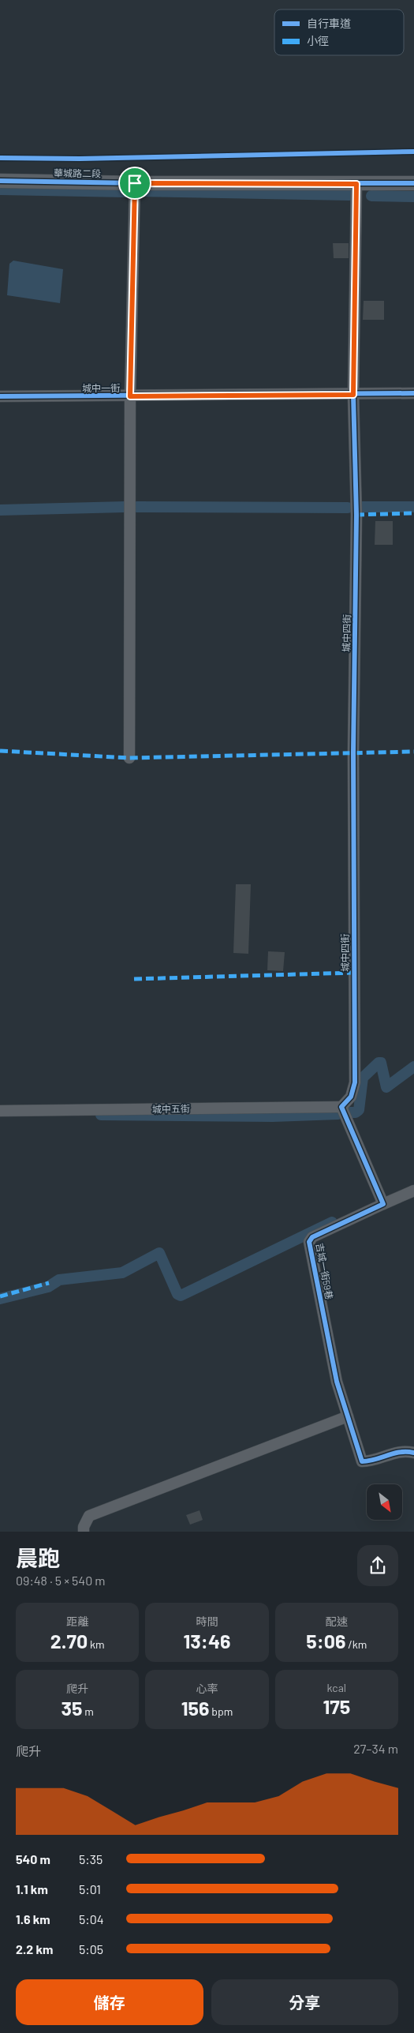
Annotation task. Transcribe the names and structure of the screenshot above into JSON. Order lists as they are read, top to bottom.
{
  "streets": {
    "street": [
      "華城路二段",
      "城中一街",
      "城中四街",
      "城中五街",
      "吉城一街59巷"
    ]
  },
  "crossings": [
    ["華城路二段", "城中四街"],
    ["城中一街", "城中四街"],
    ["城中四街", "城中五街"]
  ],
  "legend": ["自行車道", "小徑"],
  "north": "bottom right",
  "page": {
    "heading": ["晨跑", "09:48 · 5 × 540 m"],
    "stats": [
      ["距離", "2.70 km"],
      ["時間", "13:46"],
      ["配速", "5:06 /km"],
      ["爬升", "35 m"],
      ["心率", "156 bpm"],
      ["kcal", "175"]
    ],
    "chart": ["爬升", "27–34 m"],
    "list": [
      {
        "name": "540 m",
        "note": "5:35"
      },
      {
        "name": "1.1 km",
        "note": "5:01"
      },
      {
        "name": "1.6 km",
        "note": "5:04"
      },
      {
        "name": "2.2 km",
        "note": "5:05"
      }
    ],
    "buttons": ["儲存", "分享"]
  }
}
